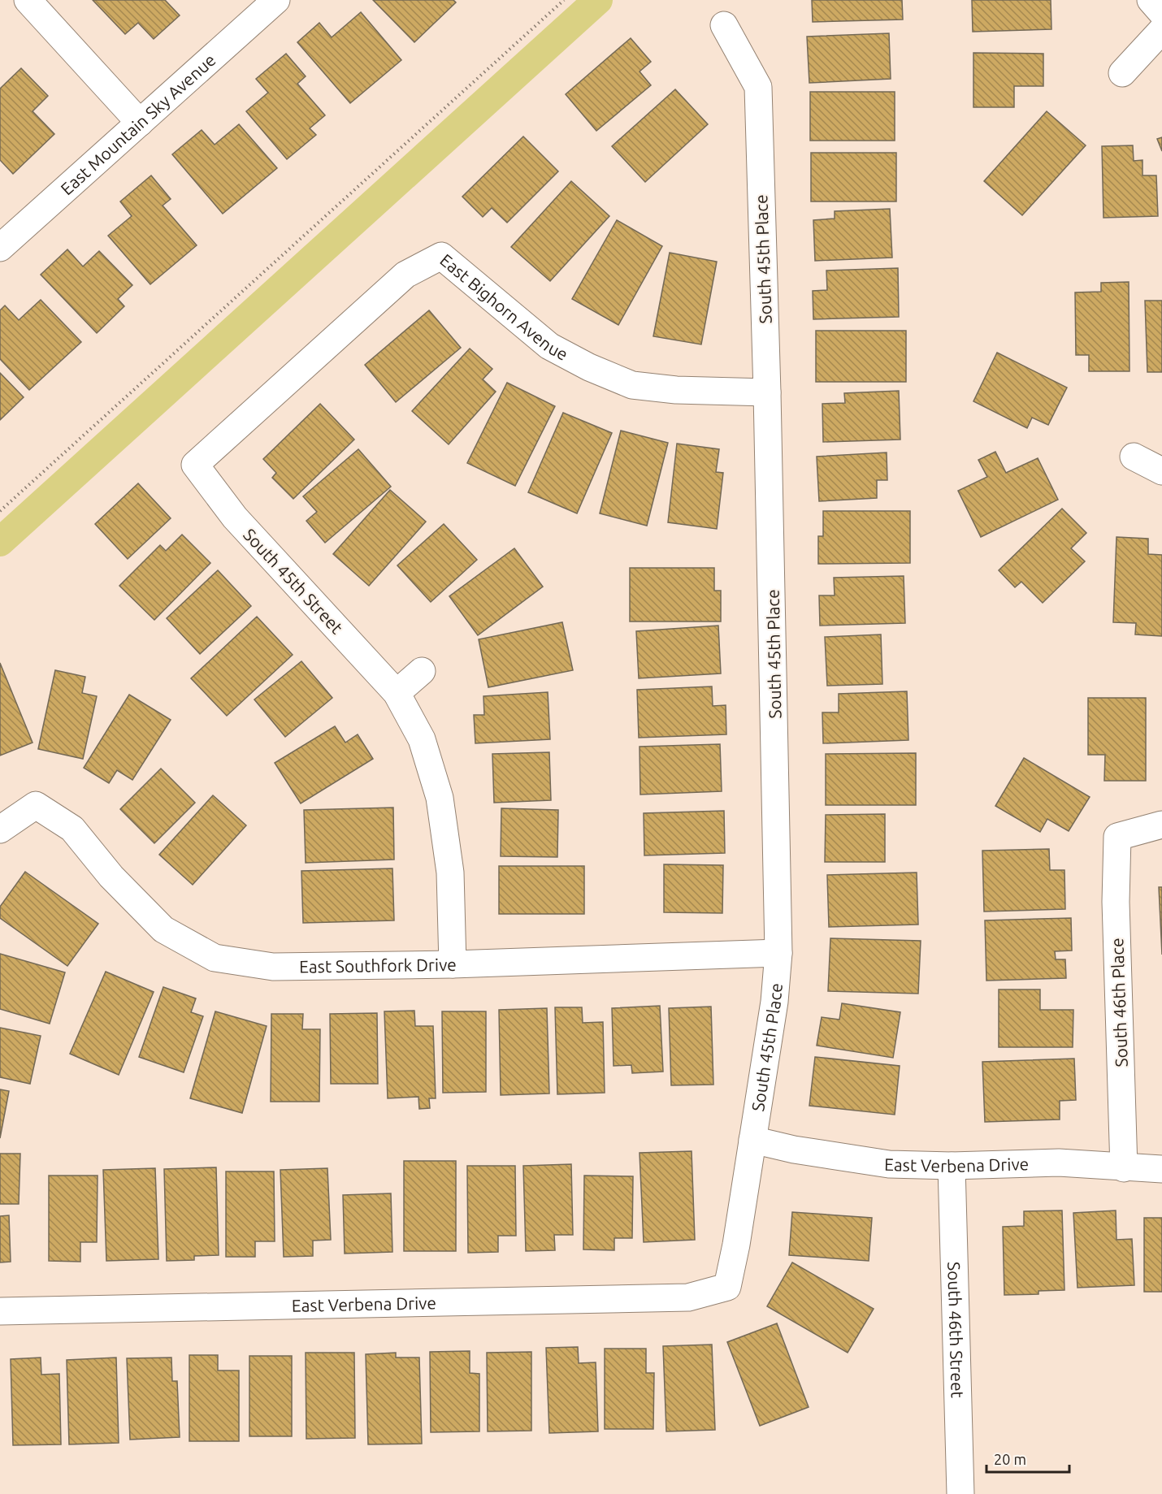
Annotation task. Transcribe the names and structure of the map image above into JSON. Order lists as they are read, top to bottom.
{
  "streets": {
    "street": [
      "East Mountain Sky Avenue",
      "South 45th Place",
      "East Bighorn Avenue",
      "South 45th Street",
      "East Southfork Drive",
      "South 46th Place",
      "East Verbena Drive",
      "South 46th Street"
    ]
  },
  "crossings": [
    ["South 45th Place", "East Bighorn Avenue"],
    ["South 45th Place", "East Southfork Drive"],
    ["South 45th Place", "East Verbena Drive"],
    ["East Bighorn Avenue", "South 45th Street"],
    ["South 45th Street", "East Southfork Drive"],
    ["South 46th Place", "East Verbena Drive"],
    ["East Verbena Drive", "South 46th Street"]
  ],
  "scale_bar": "20 m"
}
